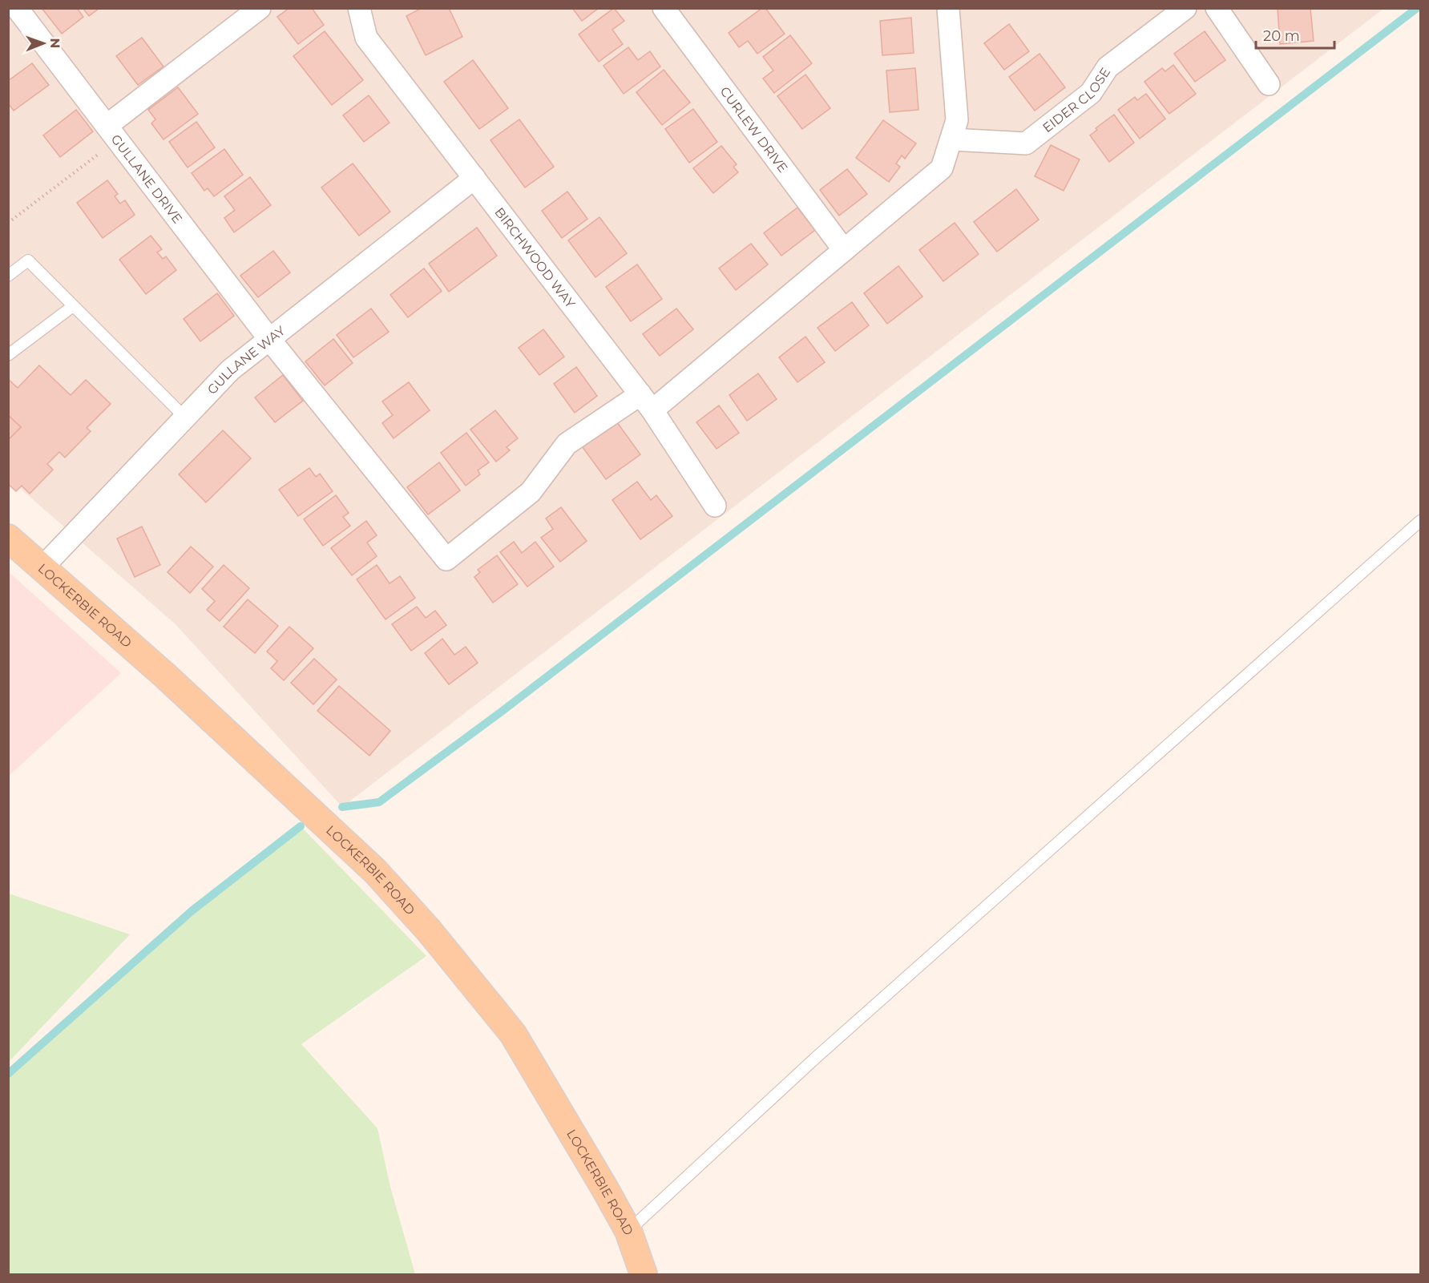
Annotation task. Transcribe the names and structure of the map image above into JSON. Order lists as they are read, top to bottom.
{
  "streets": {
    "main road": ["LOCKERBIE ROAD"],
    "street": [
      "EIDER CLOSE",
      "CURLEW DRIVE",
      "GULLANE DRIVE",
      "BIRCHWOOD WAY",
      "GULLANE WAY"
    ]
  },
  "crossings": [
    ["GULLANE DRIVE", "BIRCHWOOD WAY"],
    ["GULLANE DRIVE", "GULLANE WAY"],
    ["BIRCHWOOD WAY", "GULLANE WAY"],
    ["GULLANE WAY", "LOCKERBIE ROAD"]
  ],
  "scale_bar": "20 m",
  "north": "right"
}
